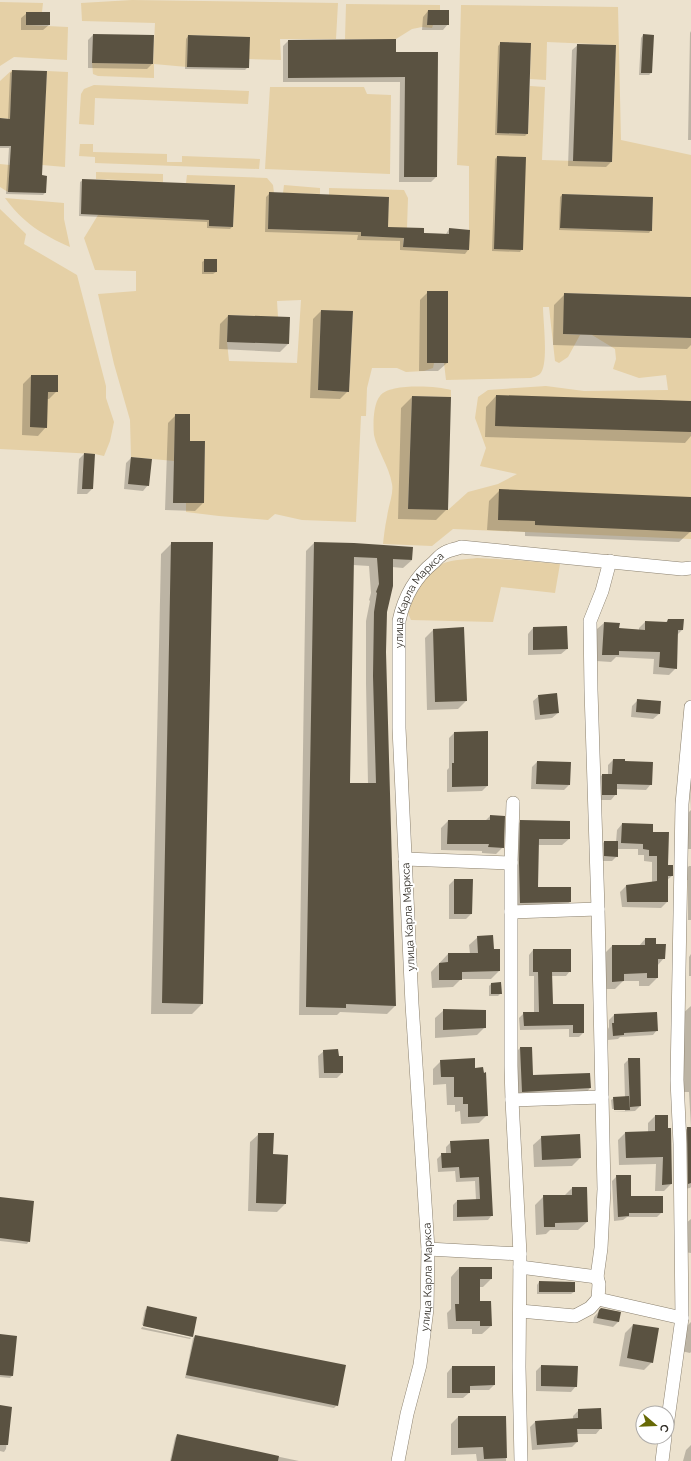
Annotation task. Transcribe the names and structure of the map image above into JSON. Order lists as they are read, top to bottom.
{
  "streets": {
    "street": ["улица Карла Маркса"]
  },
  "north": "right"
}
